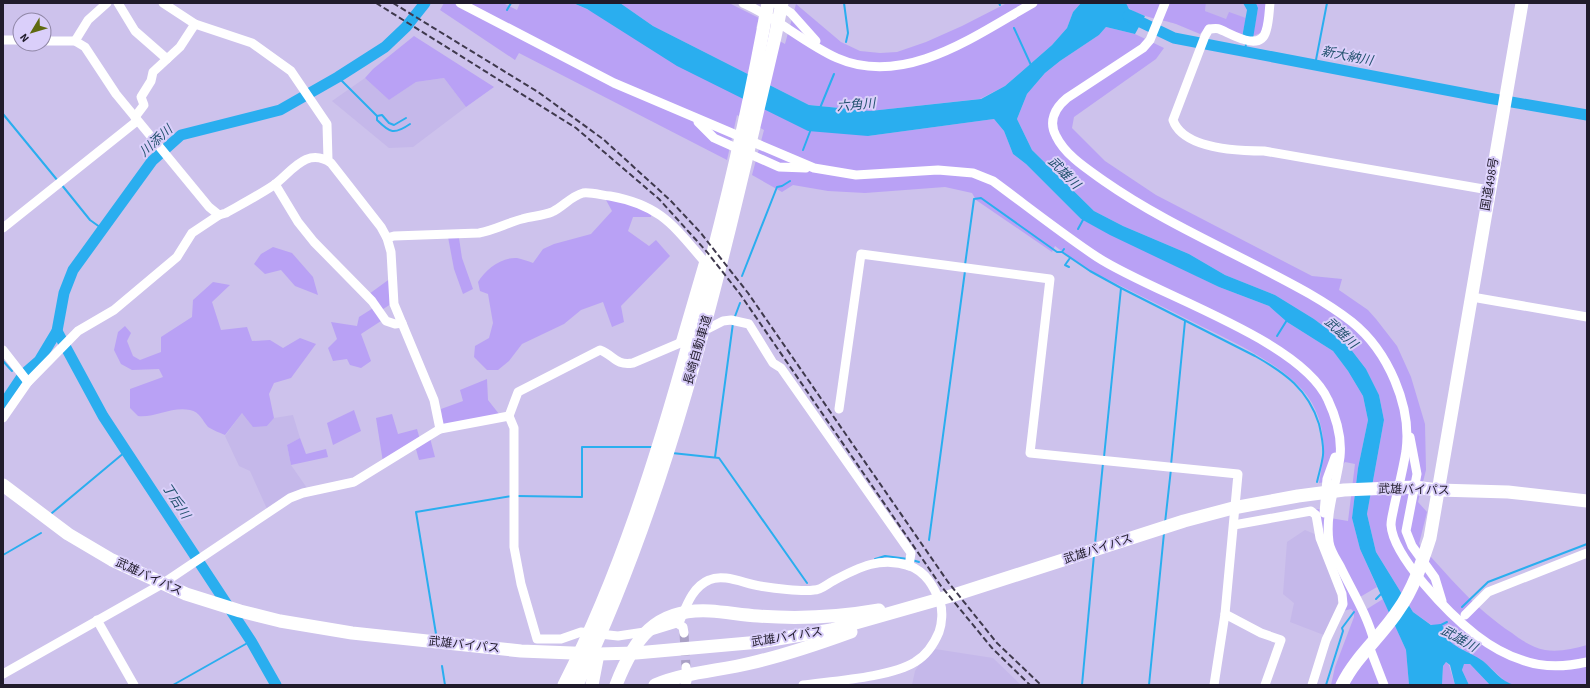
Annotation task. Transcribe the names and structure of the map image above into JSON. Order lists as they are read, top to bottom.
{
  "streets": {
    "highway": ["国道498号", "長崎自動車道", "武雄バイパス"]
  },
  "crossings": [
    ["国道498号", "武雄バイパス"]
  ],
  "water": [
    "新大納川",
    "六角川",
    "川添川",
    "武雄川",
    "丁后川"
  ],
  "north": "bottom left"
}
